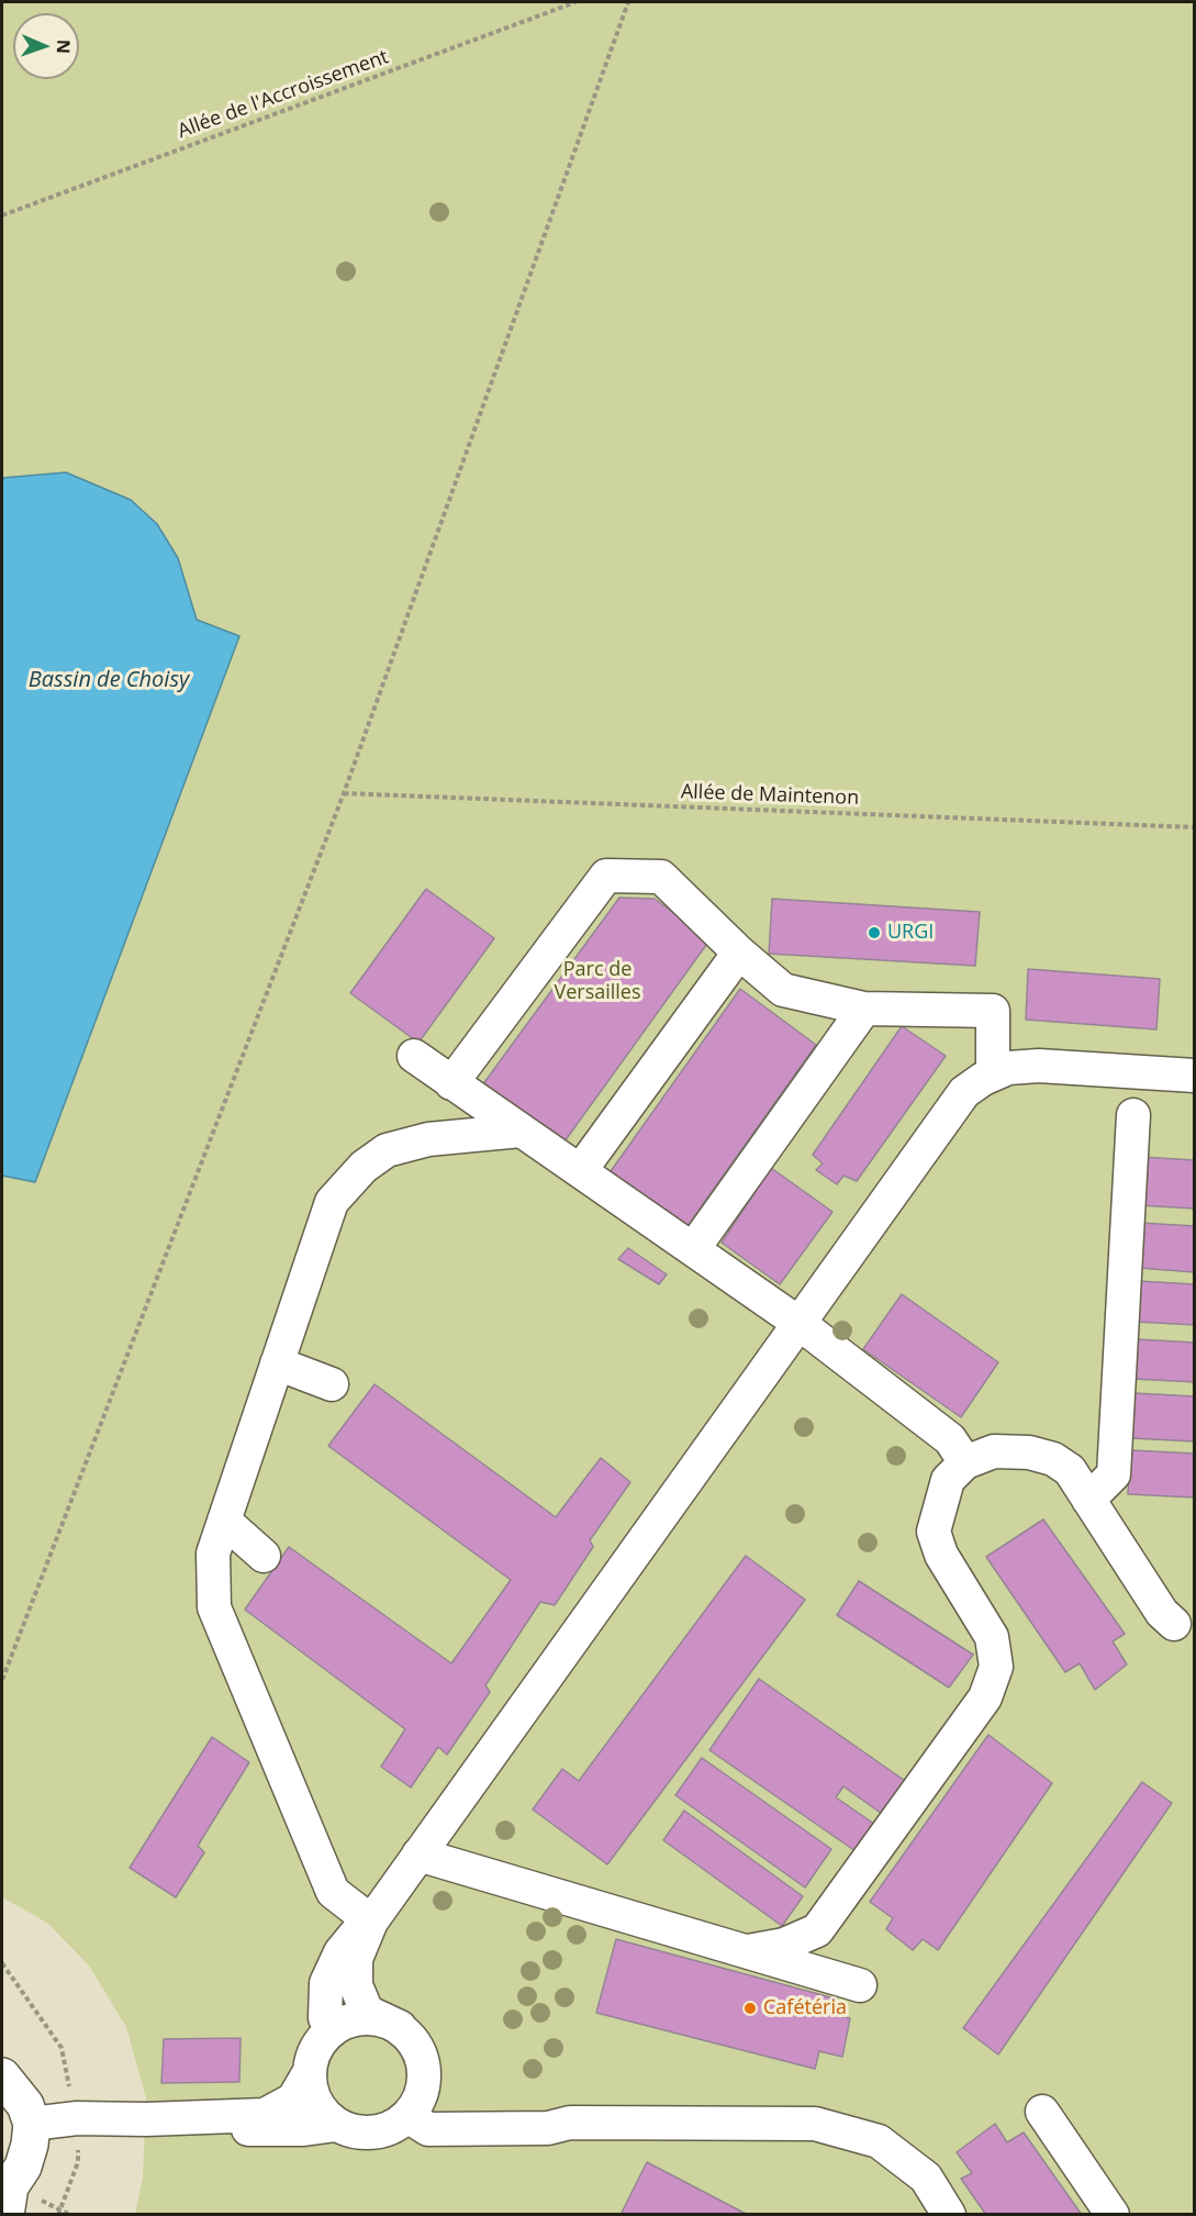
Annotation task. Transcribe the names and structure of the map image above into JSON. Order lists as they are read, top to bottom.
{
  "streets": {
    "path": ["Allée de l'Accroissement", "Allée de Maintenon"]
  },
  "water": ["Bassin de Choisy"],
  "parks": ["Parc de Versailles"],
  "places": ["URGI", "Cafétéria"],
  "north": "right"
}
